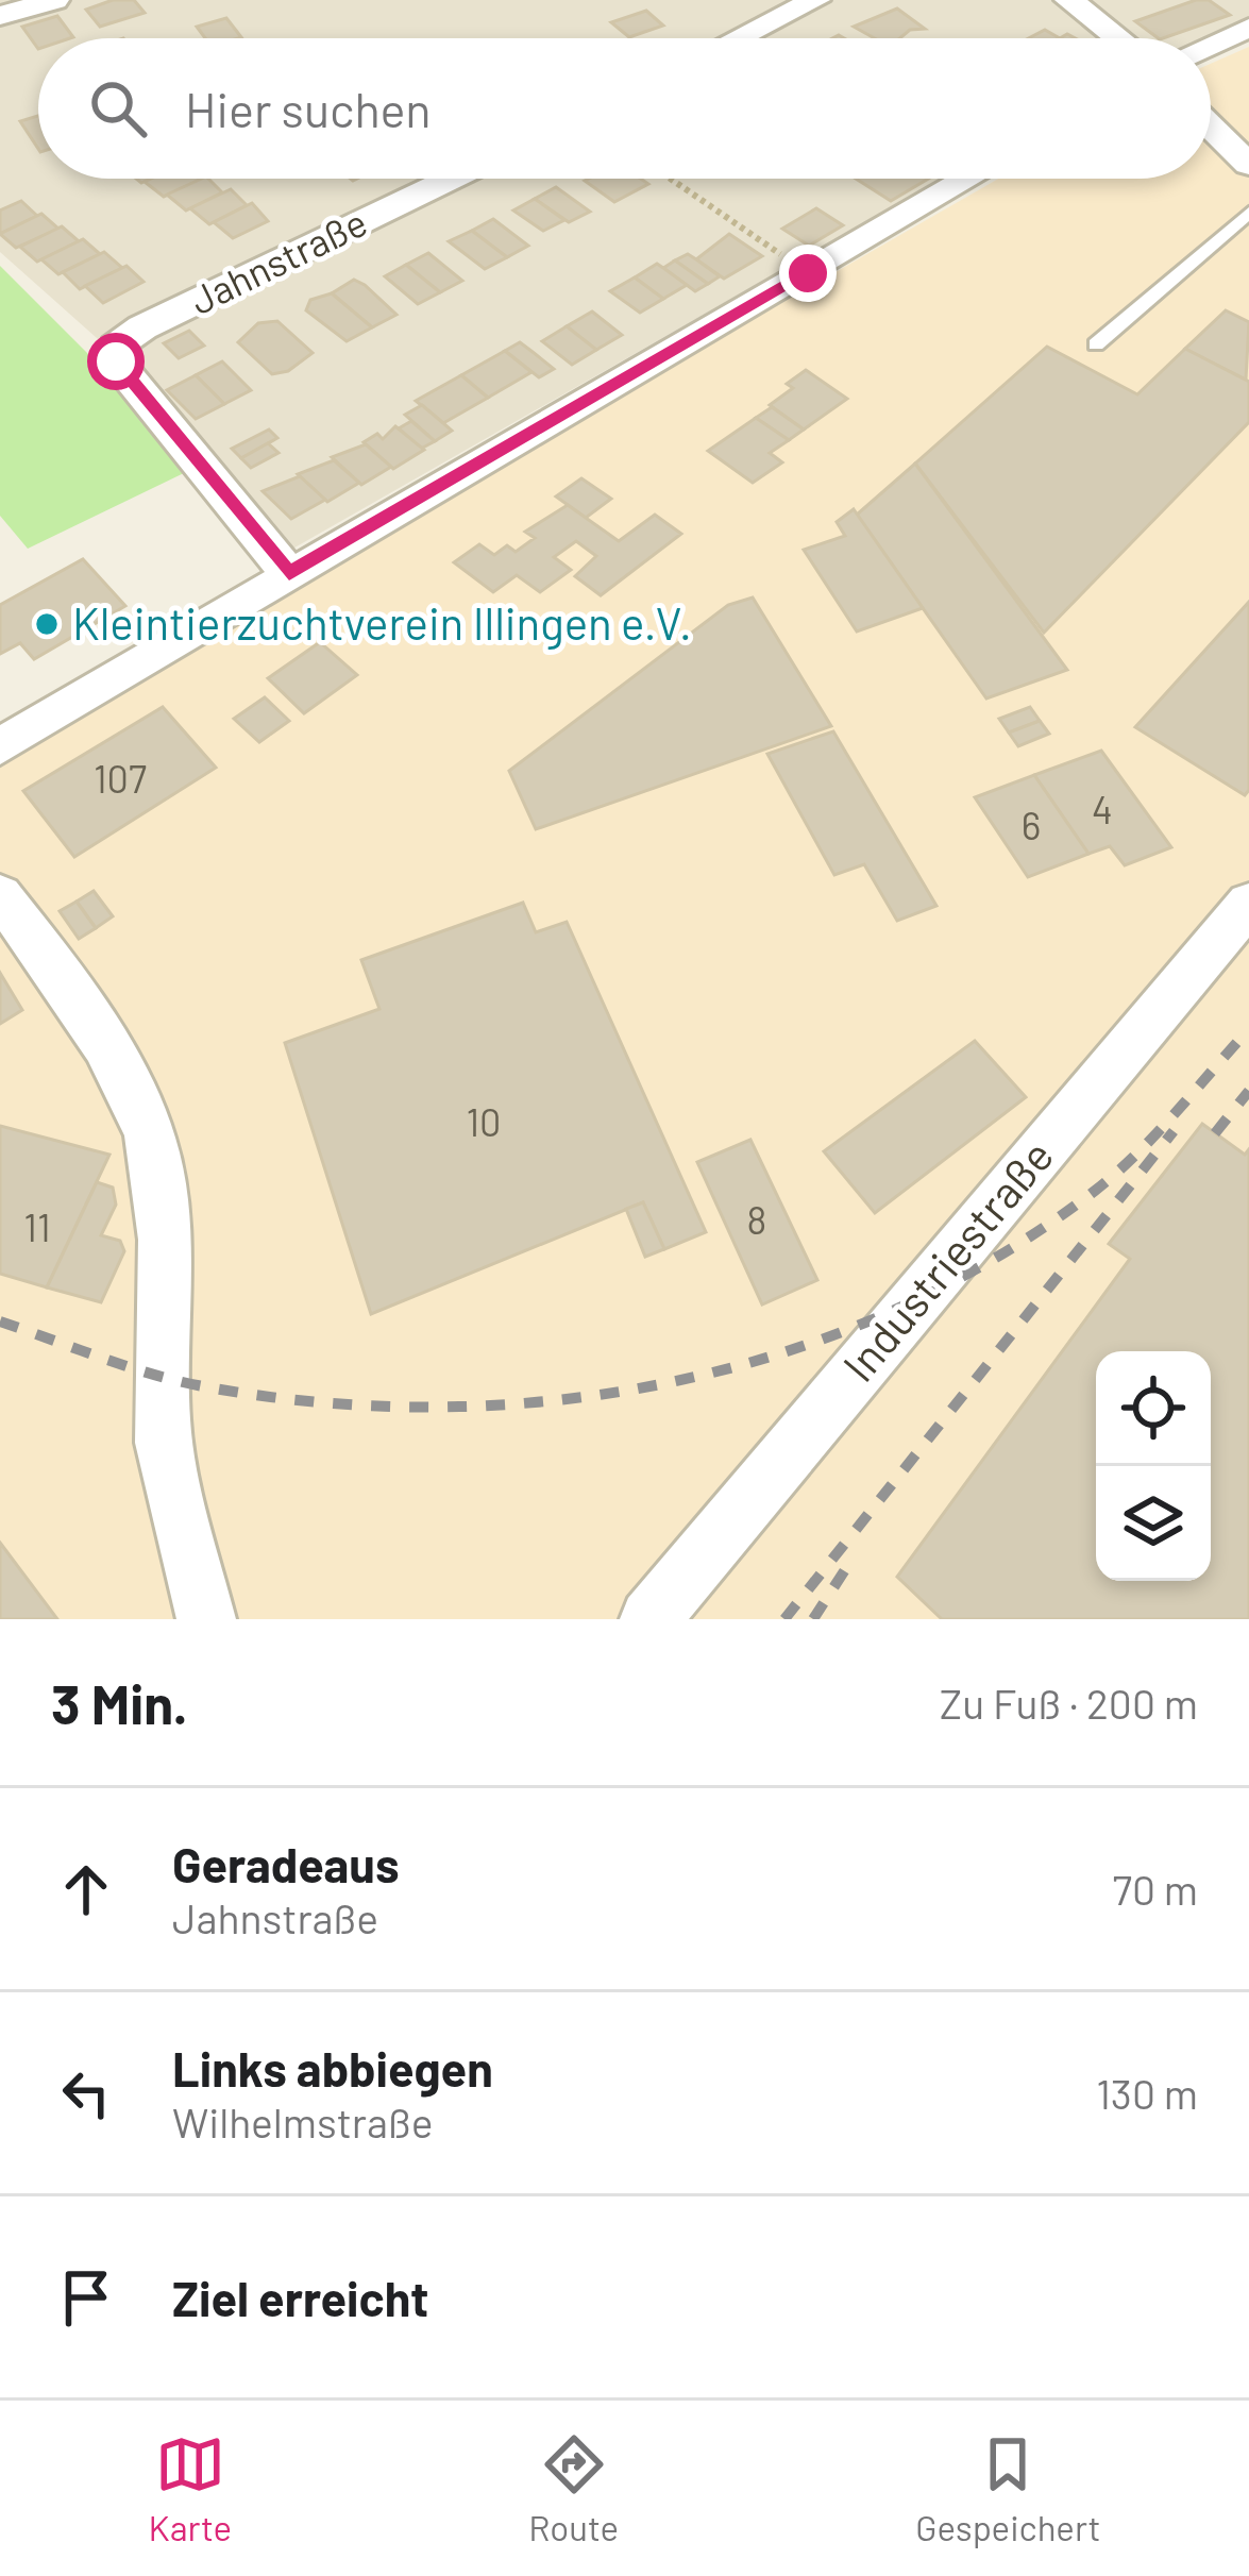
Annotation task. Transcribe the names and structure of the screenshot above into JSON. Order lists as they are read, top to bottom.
{
  "streets": {
    "street": ["Jahnstraße", "Industriestraße"]
  },
  "places": ["Kleintierzuchtverein Illingen e.V."],
  "house_numbers": [
    "107",
    "4",
    "6",
    "10",
    "8",
    "11"
  ],
  "page": {
    "search": "Hier suchen",
    "heading": ["3 Min.", "Zu Fuß · 200 m"],
    "list": [
      ["Geradeaus", "Jahnstraße", "70 m"],
      ["Links abbiegen", "Wilhelmstraße", "130 m"],
      "Ziel erreicht"
    ],
    "nav": ["Karte", "Route", "Gespeichert"]
  }
}
